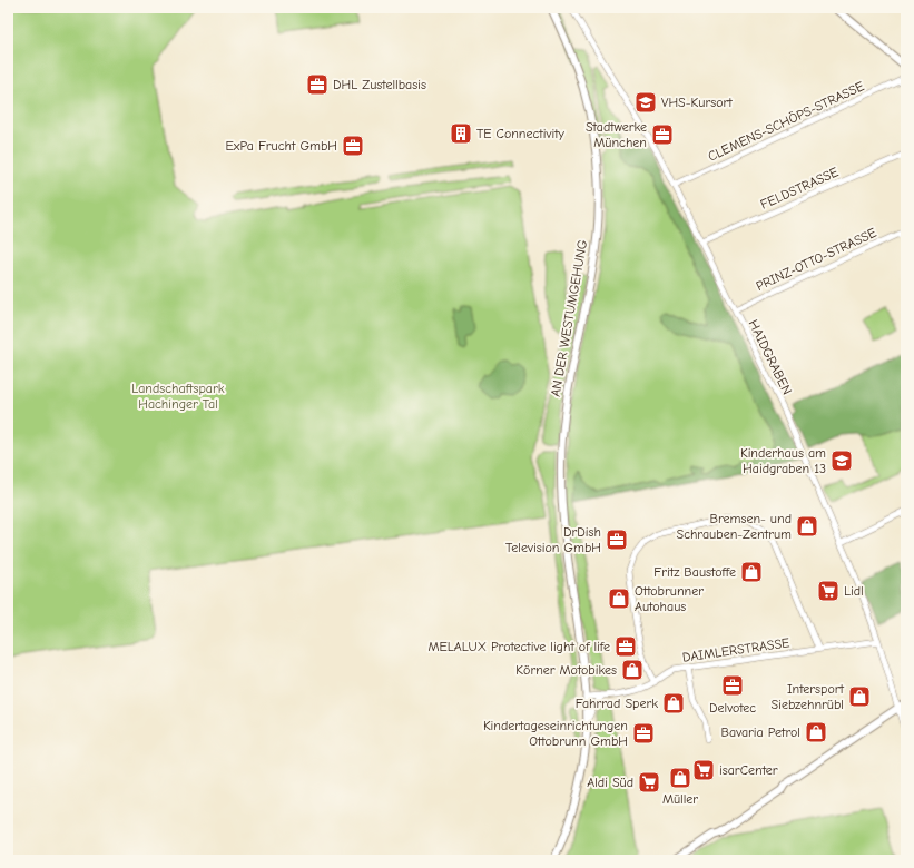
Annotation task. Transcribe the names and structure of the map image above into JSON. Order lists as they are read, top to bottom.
{
  "streets": {
    "main road": ["AN DER WESTUMGEHUNG"],
    "street": [
      "CLEMENS-SCHÖPS-STRASSE",
      "FELDSTRASSE",
      "PRINZ-OTTO-STRASSE",
      "HAIDGRABEN",
      "DAIMLERSTRASSE"
    ]
  },
  "crossings": [
    ["CLEMENS-SCHÖPS-STRASSE", "HAIDGRABEN"],
    ["FELDSTRASSE", "HAIDGRABEN"],
    ["PRINZ-OTTO-STRASSE", "HAIDGRABEN"],
    ["AN DER WESTUMGEHUNG", "DAIMLERSTRASSE"],
    ["HAIDGRABEN", "DAIMLERSTRASSE"]
  ],
  "parks": ["Landschaftspark Hachinger Tal"],
  "places": {
    "office": [
      "DHL Zustellbasis",
      "Stadtwerke München",
      "ExPa Frucht GmbH",
      "DrDish Television GmbH",
      "MELALUX Protective light of life",
      "Delvotec",
      "Kindertageseinrichtungen Ottobrunn GmbH"
    ],
    "school or university": ["VHS-Kursort", "Kinderhaus am Haidgraben 13"],
    "building": ["TE Connectivity"],
    "shop": [
      "Bremsen- und Schrauben-Zentrum",
      "Fritz Baustoffe",
      "Ottobrunner Autohaus",
      "Körner Motobikes",
      "Intersport Siebzehnrübl",
      "Fahrrad Sperk",
      "Bavaria Petrol",
      "Müller"
    ],
    "supermarket": ["Lidl", "isarCenter", "Aldi Süd"]
  }
}
